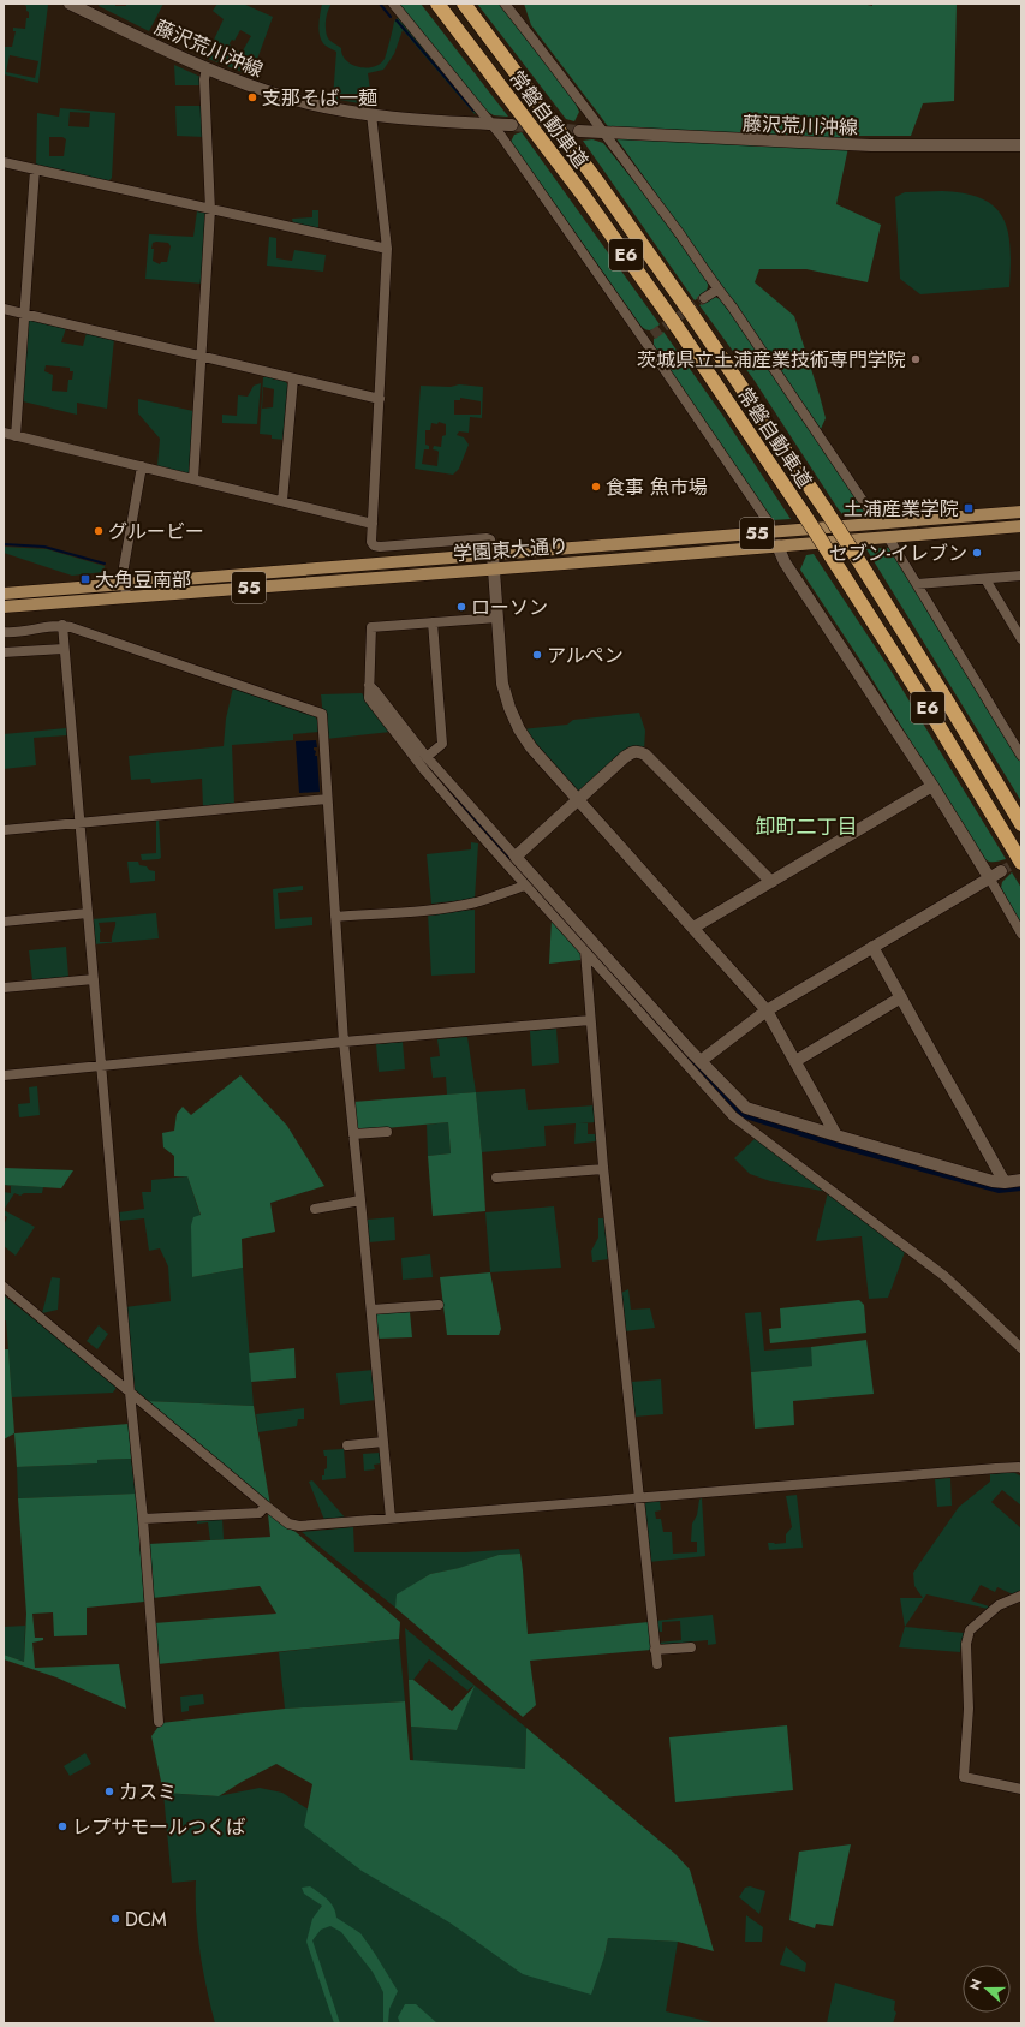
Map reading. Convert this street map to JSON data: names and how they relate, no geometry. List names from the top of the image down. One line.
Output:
{"streets":{"highway":["常磐自動車道","E6"],"main road":["55","学園東大通り"],"street":["藤沢荒川沖線"]},"districts":["卸町二丁目"],"places":{"other":["支那そば一麺","茨城県立土浦産業技術専門学院","食事 魚市場","グルービー","セブン-イレブン","ローソン","アルペン","カスミ","レプサモールつくば","DCM"],"transit":["土浦産業学院","大角豆南部"]},"north":"left"}
